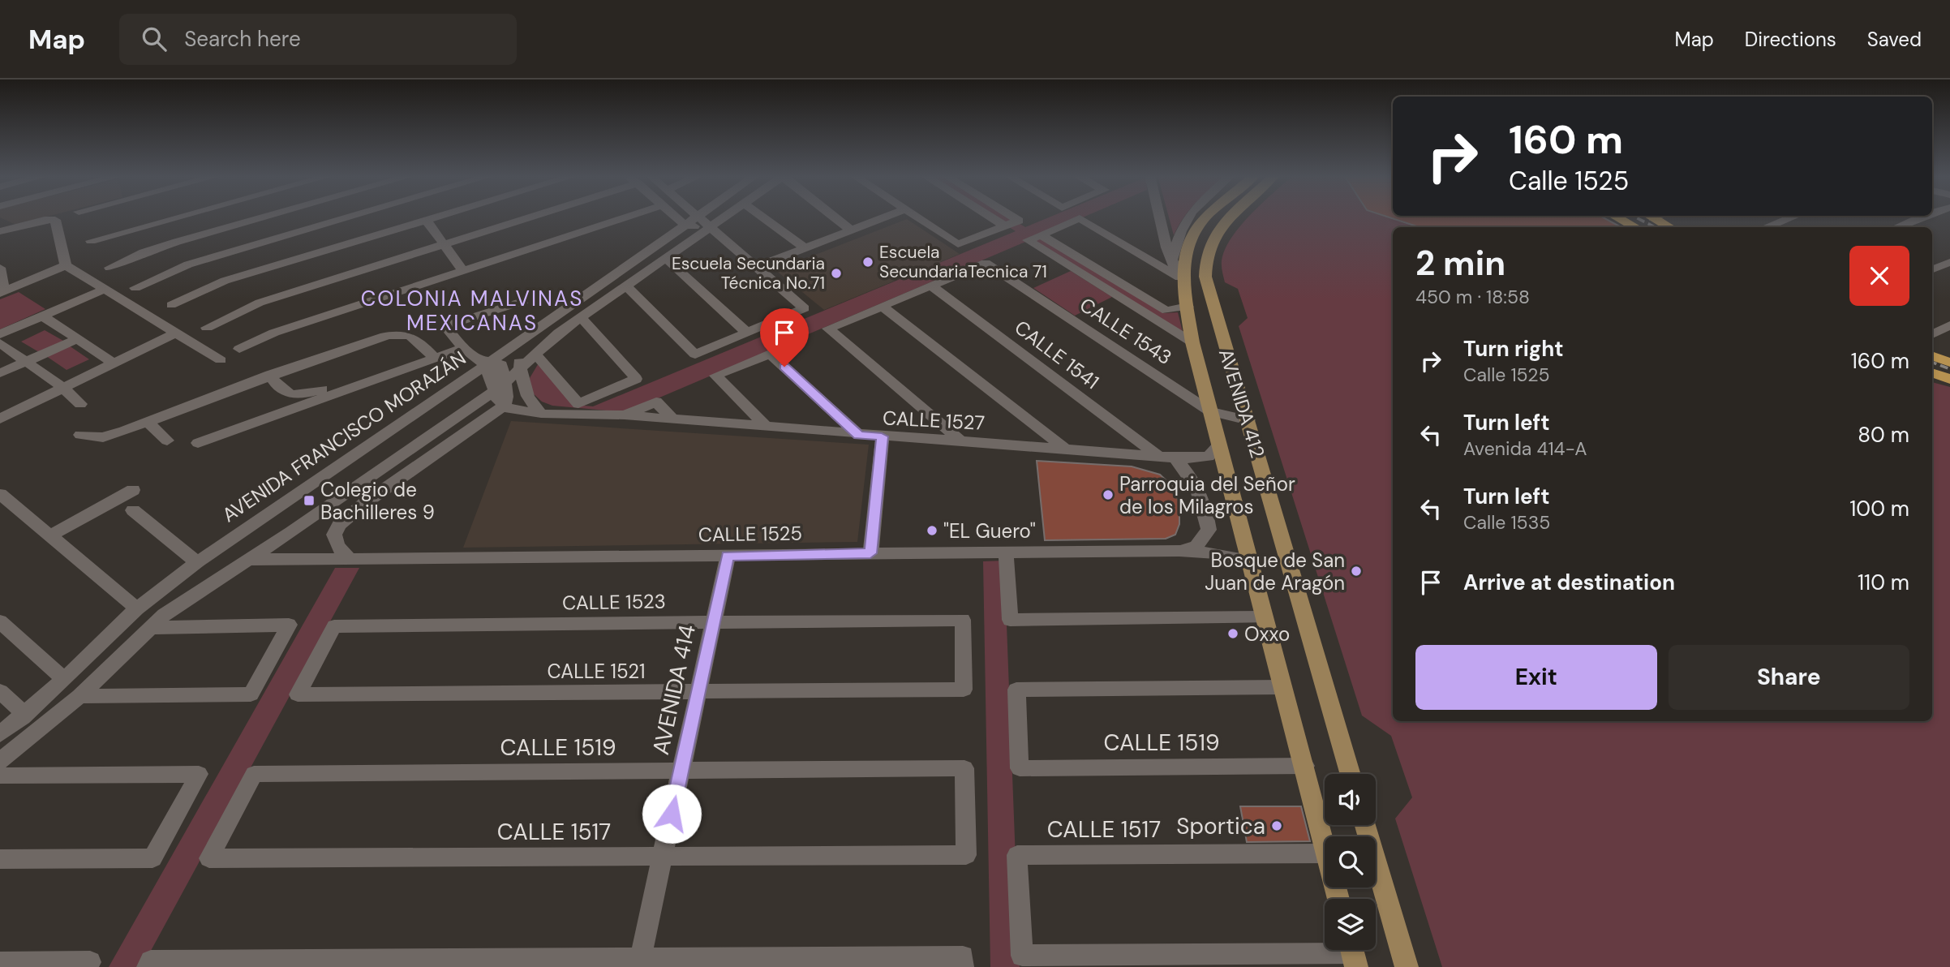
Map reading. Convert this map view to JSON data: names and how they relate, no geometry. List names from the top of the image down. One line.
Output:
{"streets":{"main road":["AVENIDA 412"],"street":["CALLE 1543","CALLE 1541","CALLE 1527","AVENIDA FRANCISCO MORAZÁN","CALLE 1525","CALLE 1523","CALLE 1521","AVENIDA 414","CALLE 1519","CALLE 1517"]},"crossings":[["CALLE 1543","CALLE 1541"],["CALLE 1543","AVENIDA 412"],["CALLE 1541","CALLE 1527"],["CALLE 1541","CALLE 1525"],["AVENIDA 412","CALLE 1527"],["AVENIDA 412","CALLE 1525"],["AVENIDA 412","CALLE 1519"],["CALLE 1525","AVENIDA 414"],["CALLE 1523","CALLE 1521"],["CALLE 1523","AVENIDA 414"],["CALLE 1521","AVENIDA 414"],["AVENIDA 414","CALLE 1519"],["AVENIDA 414","CALLE 1517"],["CALLE 1519","CALLE 1517"]],"districts":["COLONIA MALVINAS MEXICANAS"],"places":{"other":["Escuela SecundariaTecnica 71","Escuela Secundaria Técnica No.71","Parroquia del Señor de los Milagros","\"EL Guero\"","Bosque de San Juan de Aragón","Oxxo","Sportica"],"transit":["Colegio de Bachilleres 9"]},"page":{"header":"Map","search":"Search here","nav":["Map","Directions","Saved"],"turn":["160 m","Calle 1525"],"heading":["2 min","450 m · 18:58"],"list":[{"name":"Turn right","note":"Calle 1525","value":"160 m"},{"name":"Turn left","note":"Avenida 414-A","value":"80 m"},{"name":"Turn left","note":"Calle 1535","value":"100 m"},{"name":"Arrive at destination","value":"110 m"}],"buttons":["Exit","Share"]}}
